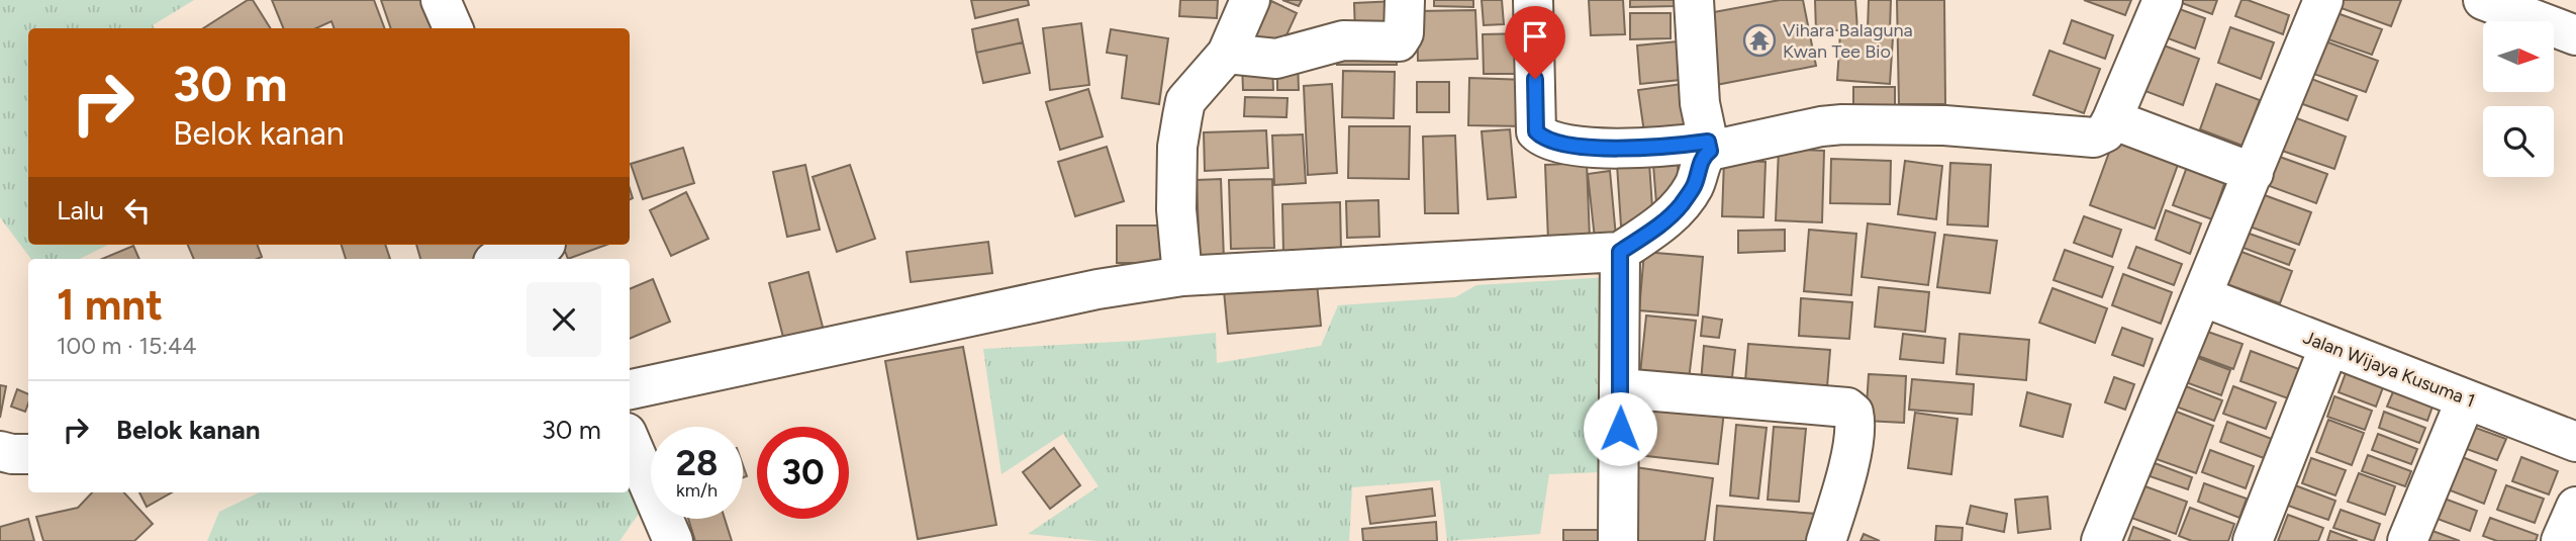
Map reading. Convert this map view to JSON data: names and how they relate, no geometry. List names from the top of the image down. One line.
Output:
{"streets":{"street":["Jalan Wijaya Kusuma 1"]},"places":{"temple":["Vihara Balaguna Kwan Tee Bio"]},"north":"right","page":{"turn":["30 m","Belok kanan"],"then":"Lalu","heading":["1 mnt","100 m · 15:44"],"list":[{"name":"Belok kanan","value":"30 m"}],"speed":"28 km/h","limit":"30"}}
